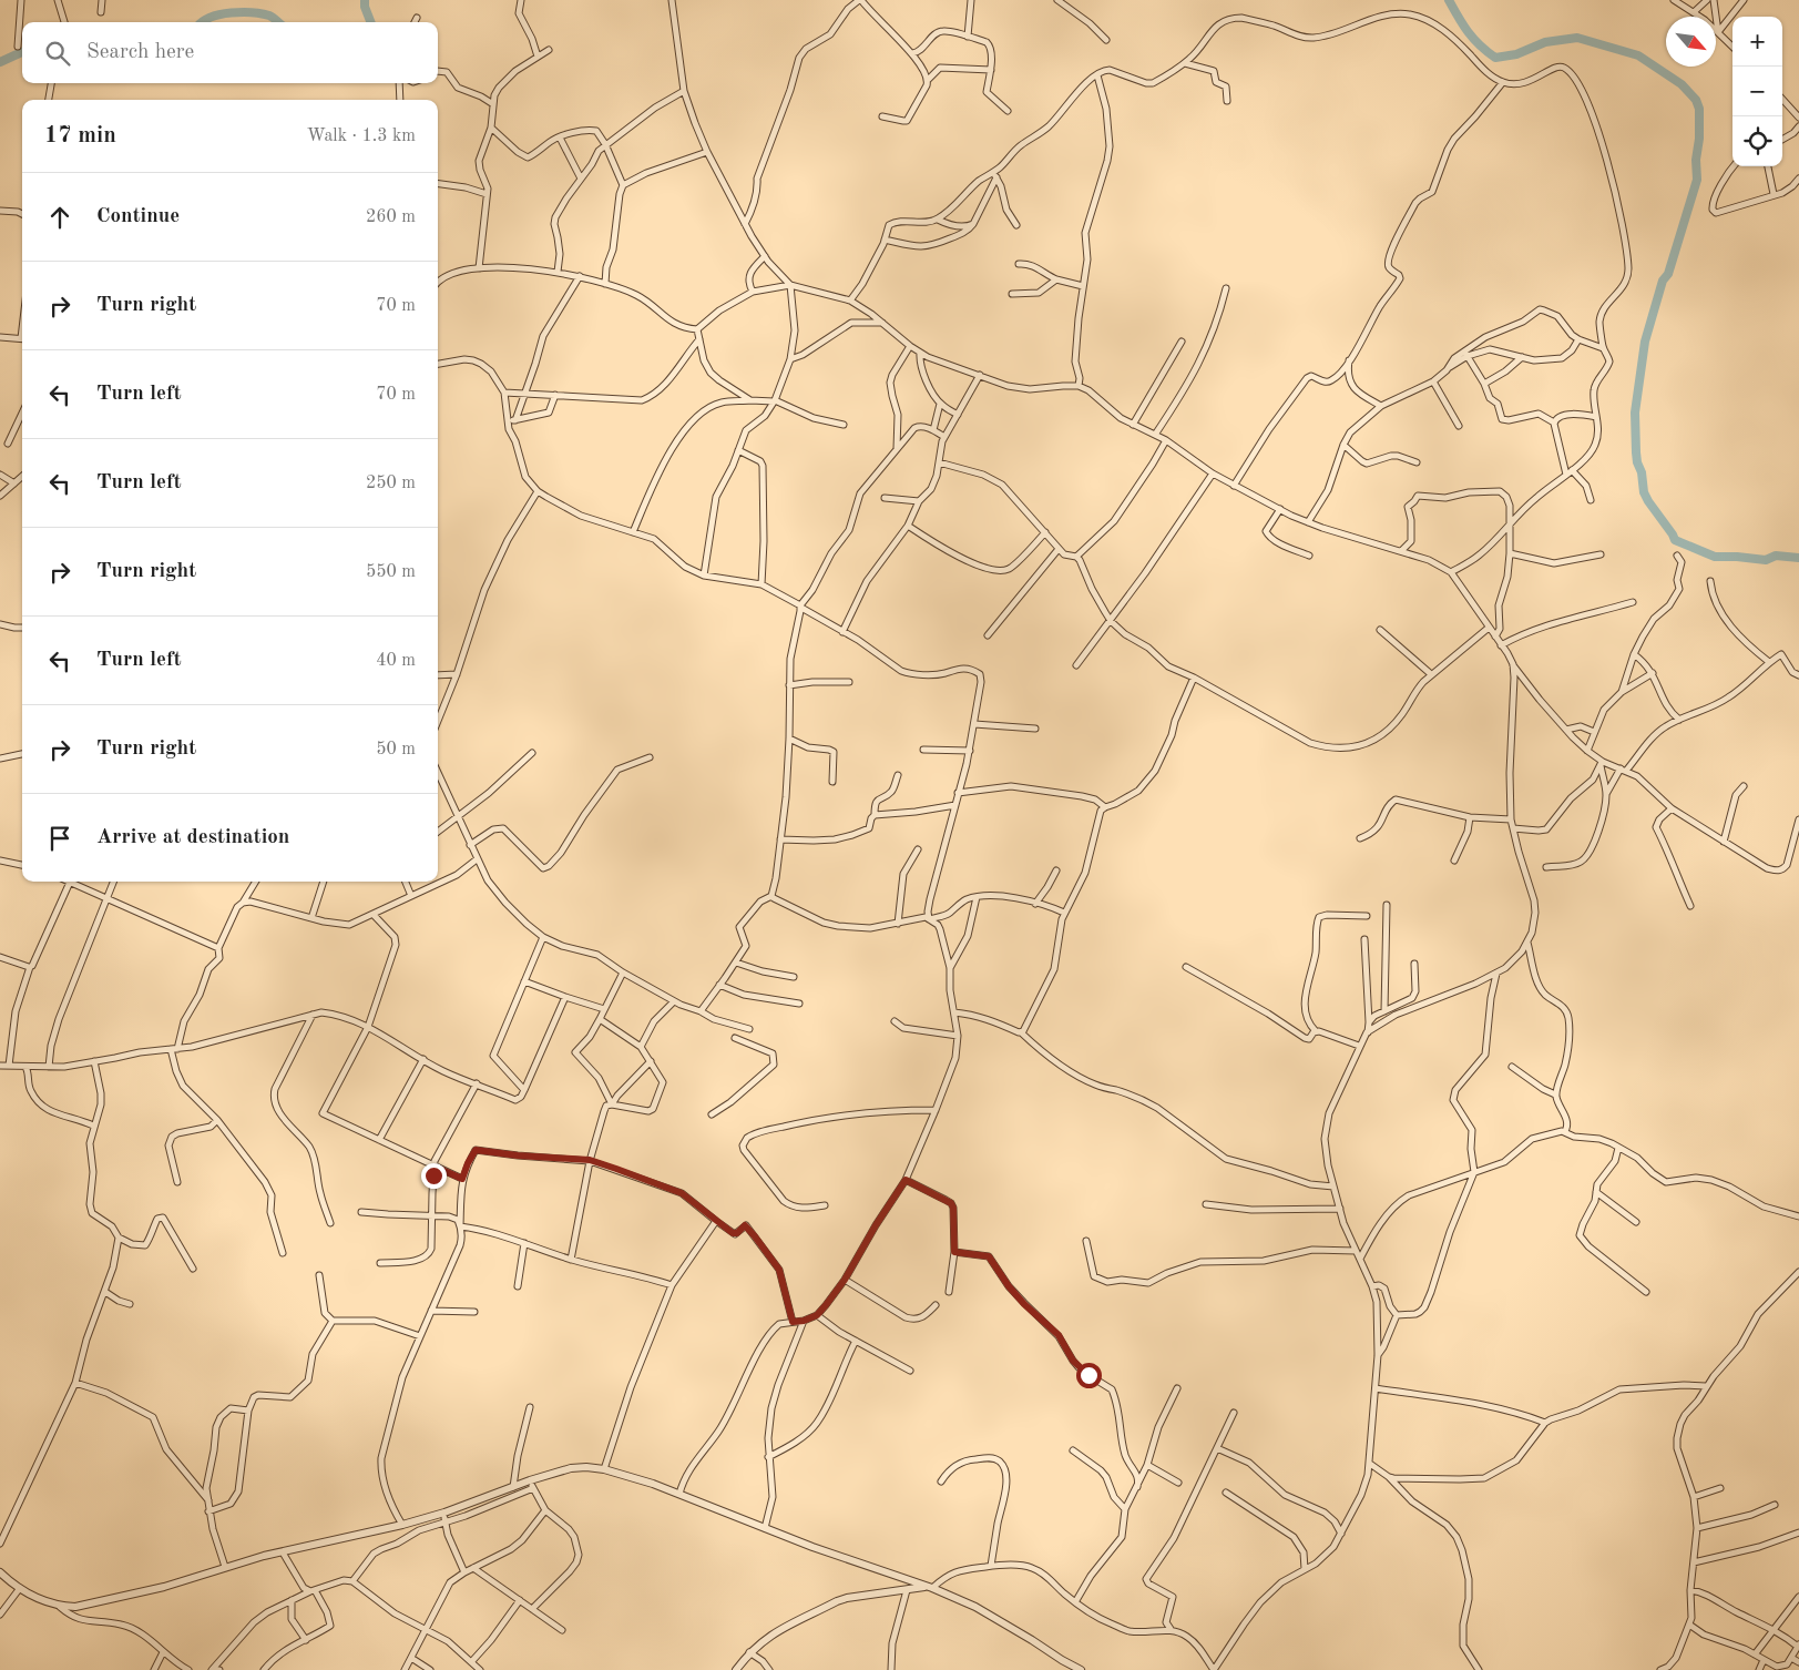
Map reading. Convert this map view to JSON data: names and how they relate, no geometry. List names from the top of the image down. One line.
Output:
{"north":"bottom right","page":{"map_buttons":["+","−"],"search":"Search here","heading":["17 min","Walk · 1.3 km"],"list":[["Continue","260 m"],["Turn right","70 m"],["Turn left","70 m"],["Turn left","250 m"],["Turn right","550 m"],["Turn left","40 m"],["Turn right","50 m"],"Arrive at destination"]}}
